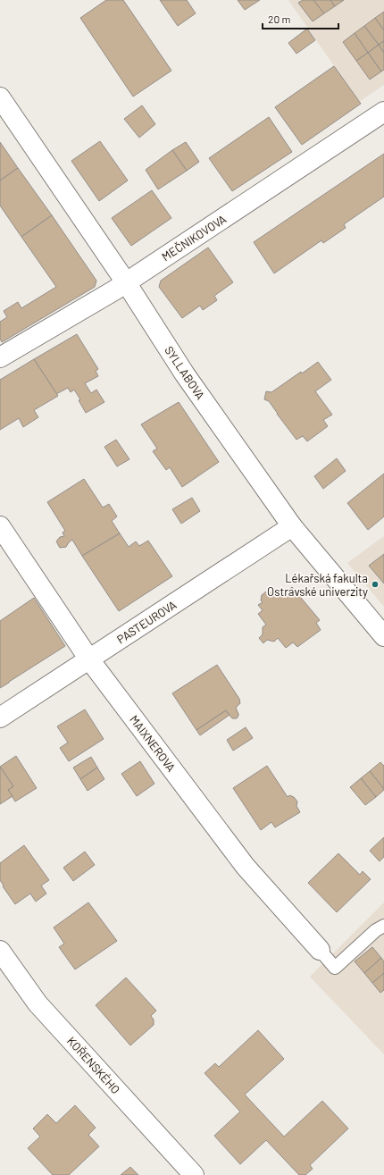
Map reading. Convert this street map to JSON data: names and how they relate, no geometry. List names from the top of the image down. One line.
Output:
{"streets":{"street":["MEČNIKOVOVA","SYLLABOVA","PASTEUROVA","MAIXNEROVA","KOŘENSKÉHO"]},"crossings":[["MEČNIKOVOVA","SYLLABOVA"],["SYLLABOVA","PASTEUROVA"],["PASTEUROVA","MAIXNEROVA"]],"places":["Lékařská fakulta Ostravské univerzity"],"scale_bar":"20 m"}
